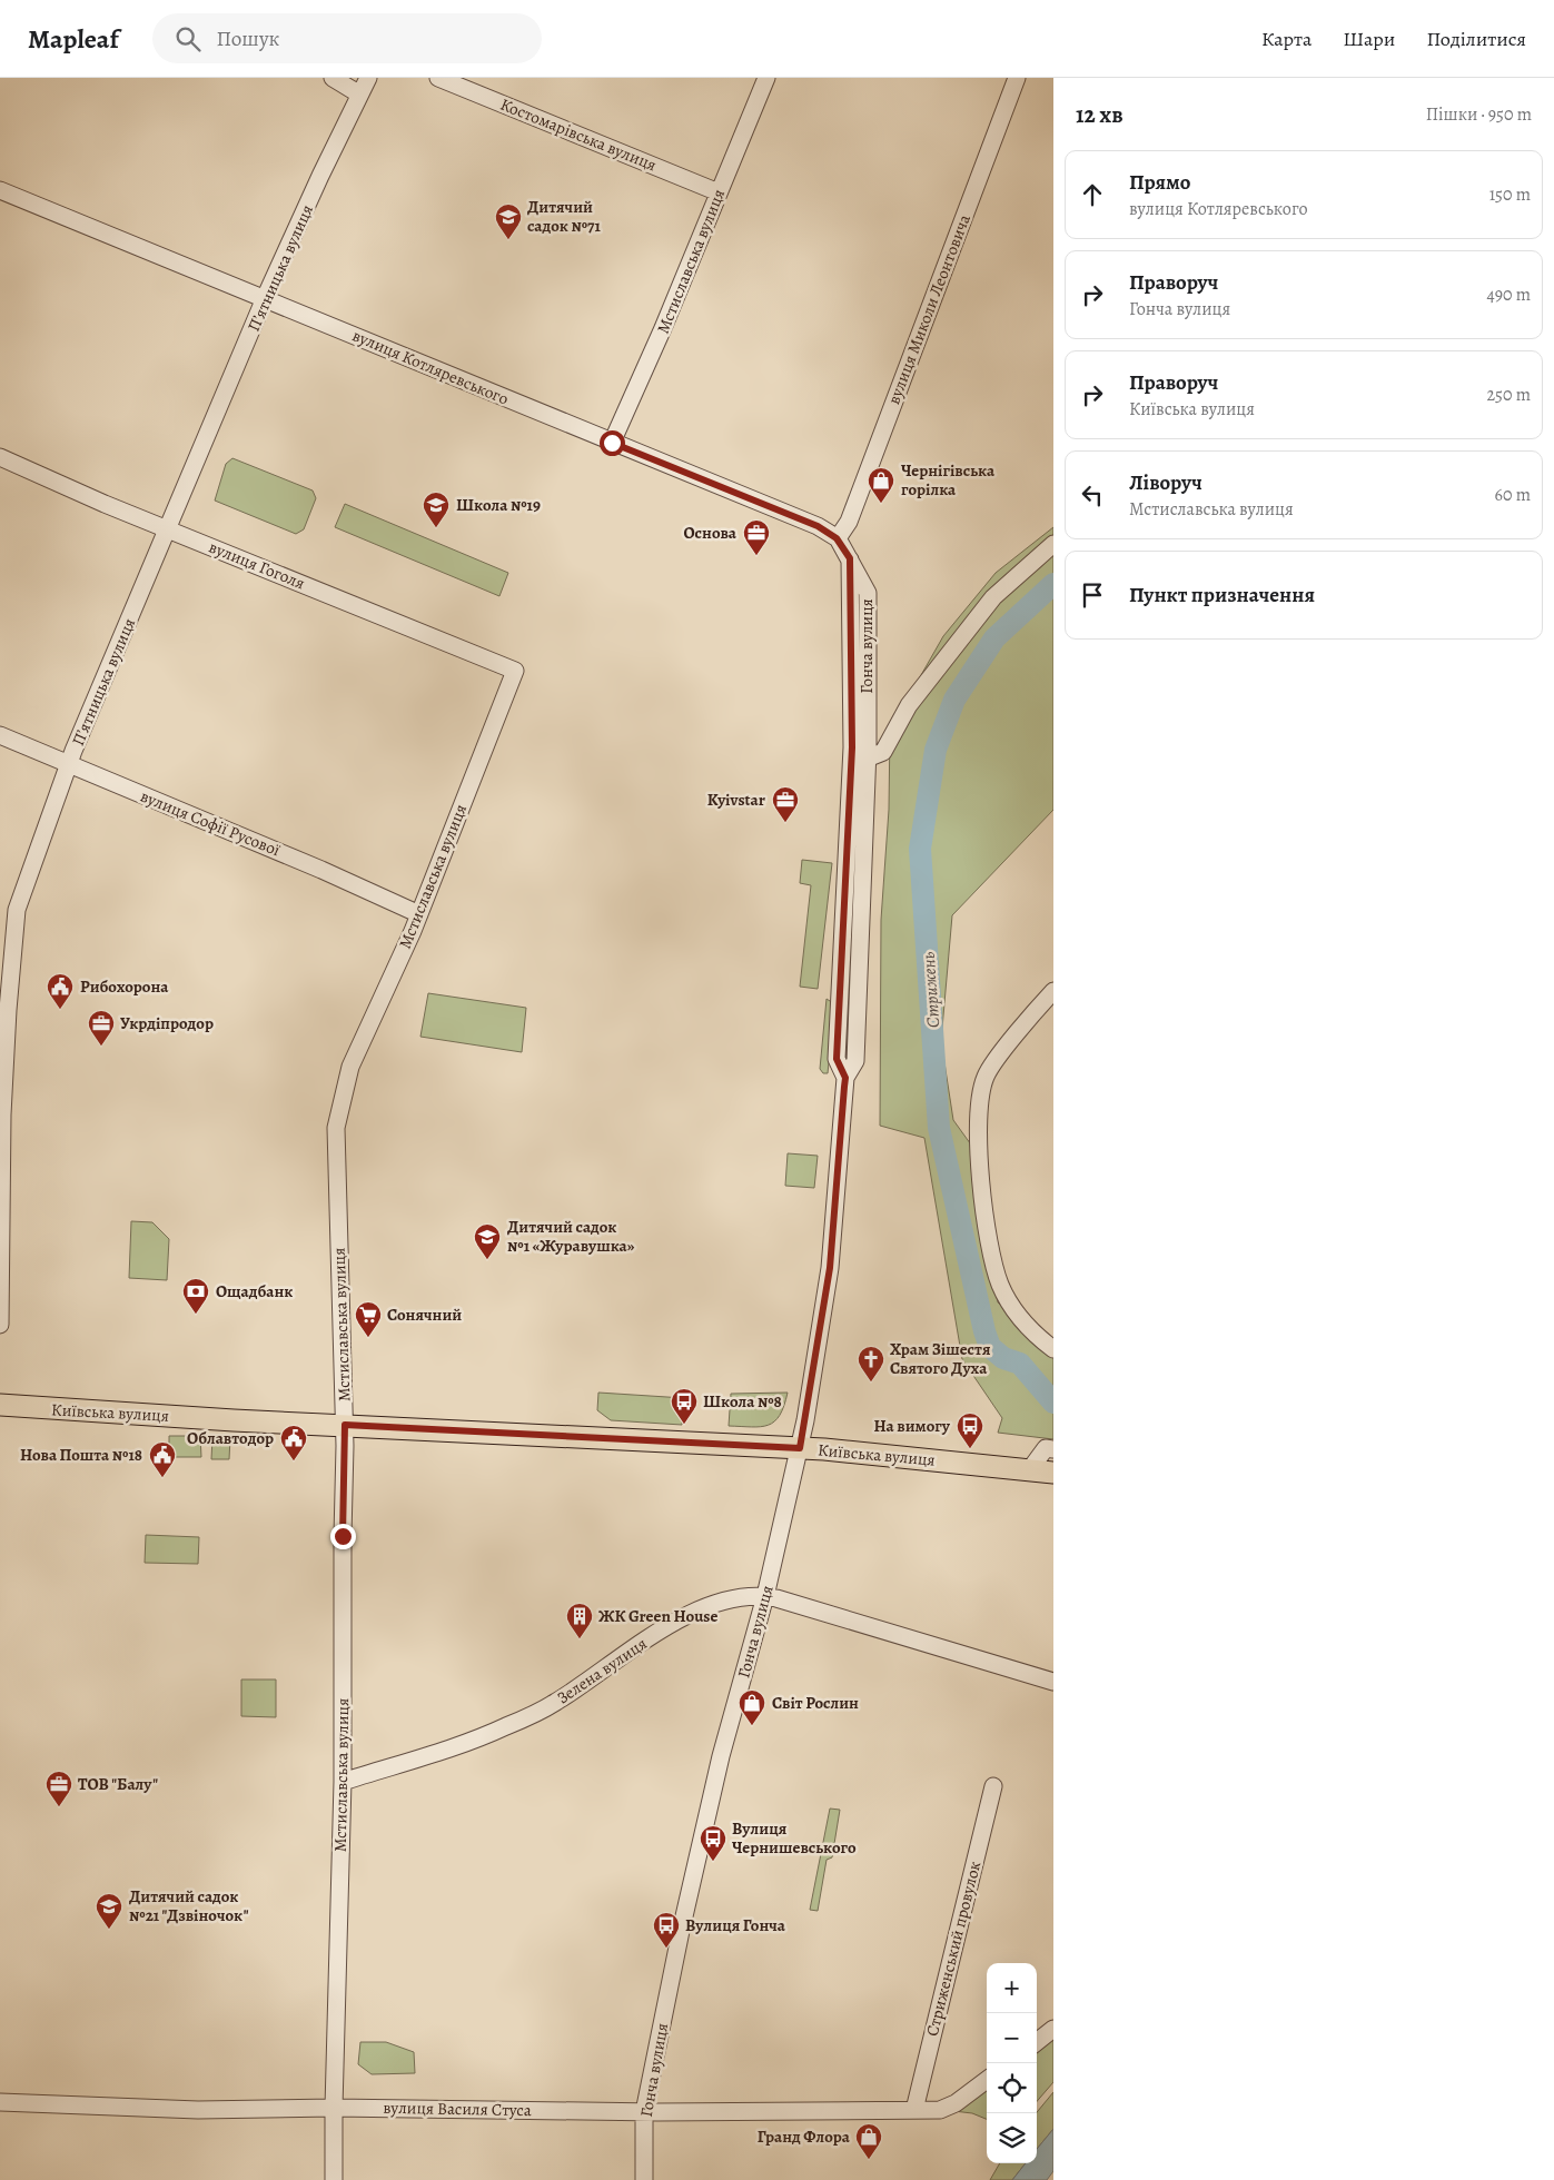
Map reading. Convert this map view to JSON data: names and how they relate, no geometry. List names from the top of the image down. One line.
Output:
{"streets":{"main road":["Київська вулиця"],"street":["Костомарівська вулиця","Мстиславська вулиця","Пʼятницька вулиця","вулиця Миколи Леонтовича","вулиця Котляревського","вулиця Гоголя","Гонча вулиця","вулиця Софії Русової","Зелена вулиця","Стриженський провулок","вулиця Василя Стуса"]},"crossings":[["Костомарівська вулиця","Мстиславська вулиця"],["Мстиславська вулиця","вулиця Котляревського"],["Мстиславська вулиця","вулиця Гоголя"],["Мстиславська вулиця","вулиця Софії Русової"],["Мстиславська вулиця","Київська вулиця"],["Мстиславська вулиця","Зелена вулиця"],["Мстиславська вулиця","вулиця Василя Стуса"],["Пʼятницька вулиця","вулиця Котляревського"],["Пʼятницька вулиця","вулиця Гоголя"],["Пʼятницька вулиця","вулиця Софії Русової"],["вулиця Миколи Леонтовича","вулиця Котляревського"],["вулиця Котляревського","Гонча вулиця"],["Гонча вулиця","Київська вулиця"],["Гонча вулиця","Зелена вулиця"],["Гонча вулиця","вулиця Василя Стуса"],["Стриженський провулок","вулиця Василя Стуса"]],"water":["Стрижень"],"places":{"school or university":["Дитячий садок №71","Школа №19","Дитячий садок №1 «Журавушка»","Дитячий садок №21 \"Дзвіночок\""],"shop":["Чернігівська горілка","Свiт Рослин","Гранд Флора"],"office":["Основа","Kyivstar","Укрдіпродор","ТОВ \"Балу\""],"public building":["Рибохорона","Облавтодор","Нова Пошта №18"],"bank":["Ощадбанк"],"supermarket":["Сонячний"],"church":["Храм Зішестя Святого Духа"],"bus stop":["Школа №8","На вимогу","Вулиця Чернишевського","Вулиця Гонча"],"building":["ЖК Green House"]},"page":{"header":"Mapleaf","search":"Пошук","nav":["Карта","Шари","Поділитися"],"heading":["12 хв","Пішки · 950 m"],"list":[["Прямо","вулиця Котляревського","150 m"],["Праворуч","Гонча вулиця","490 m"],["Праворуч","Київська вулиця","250 m"],["Ліворуч","Мстиславська вулиця","60 m"],"Пункт призначення"],"map_buttons":["+","−"]}}
